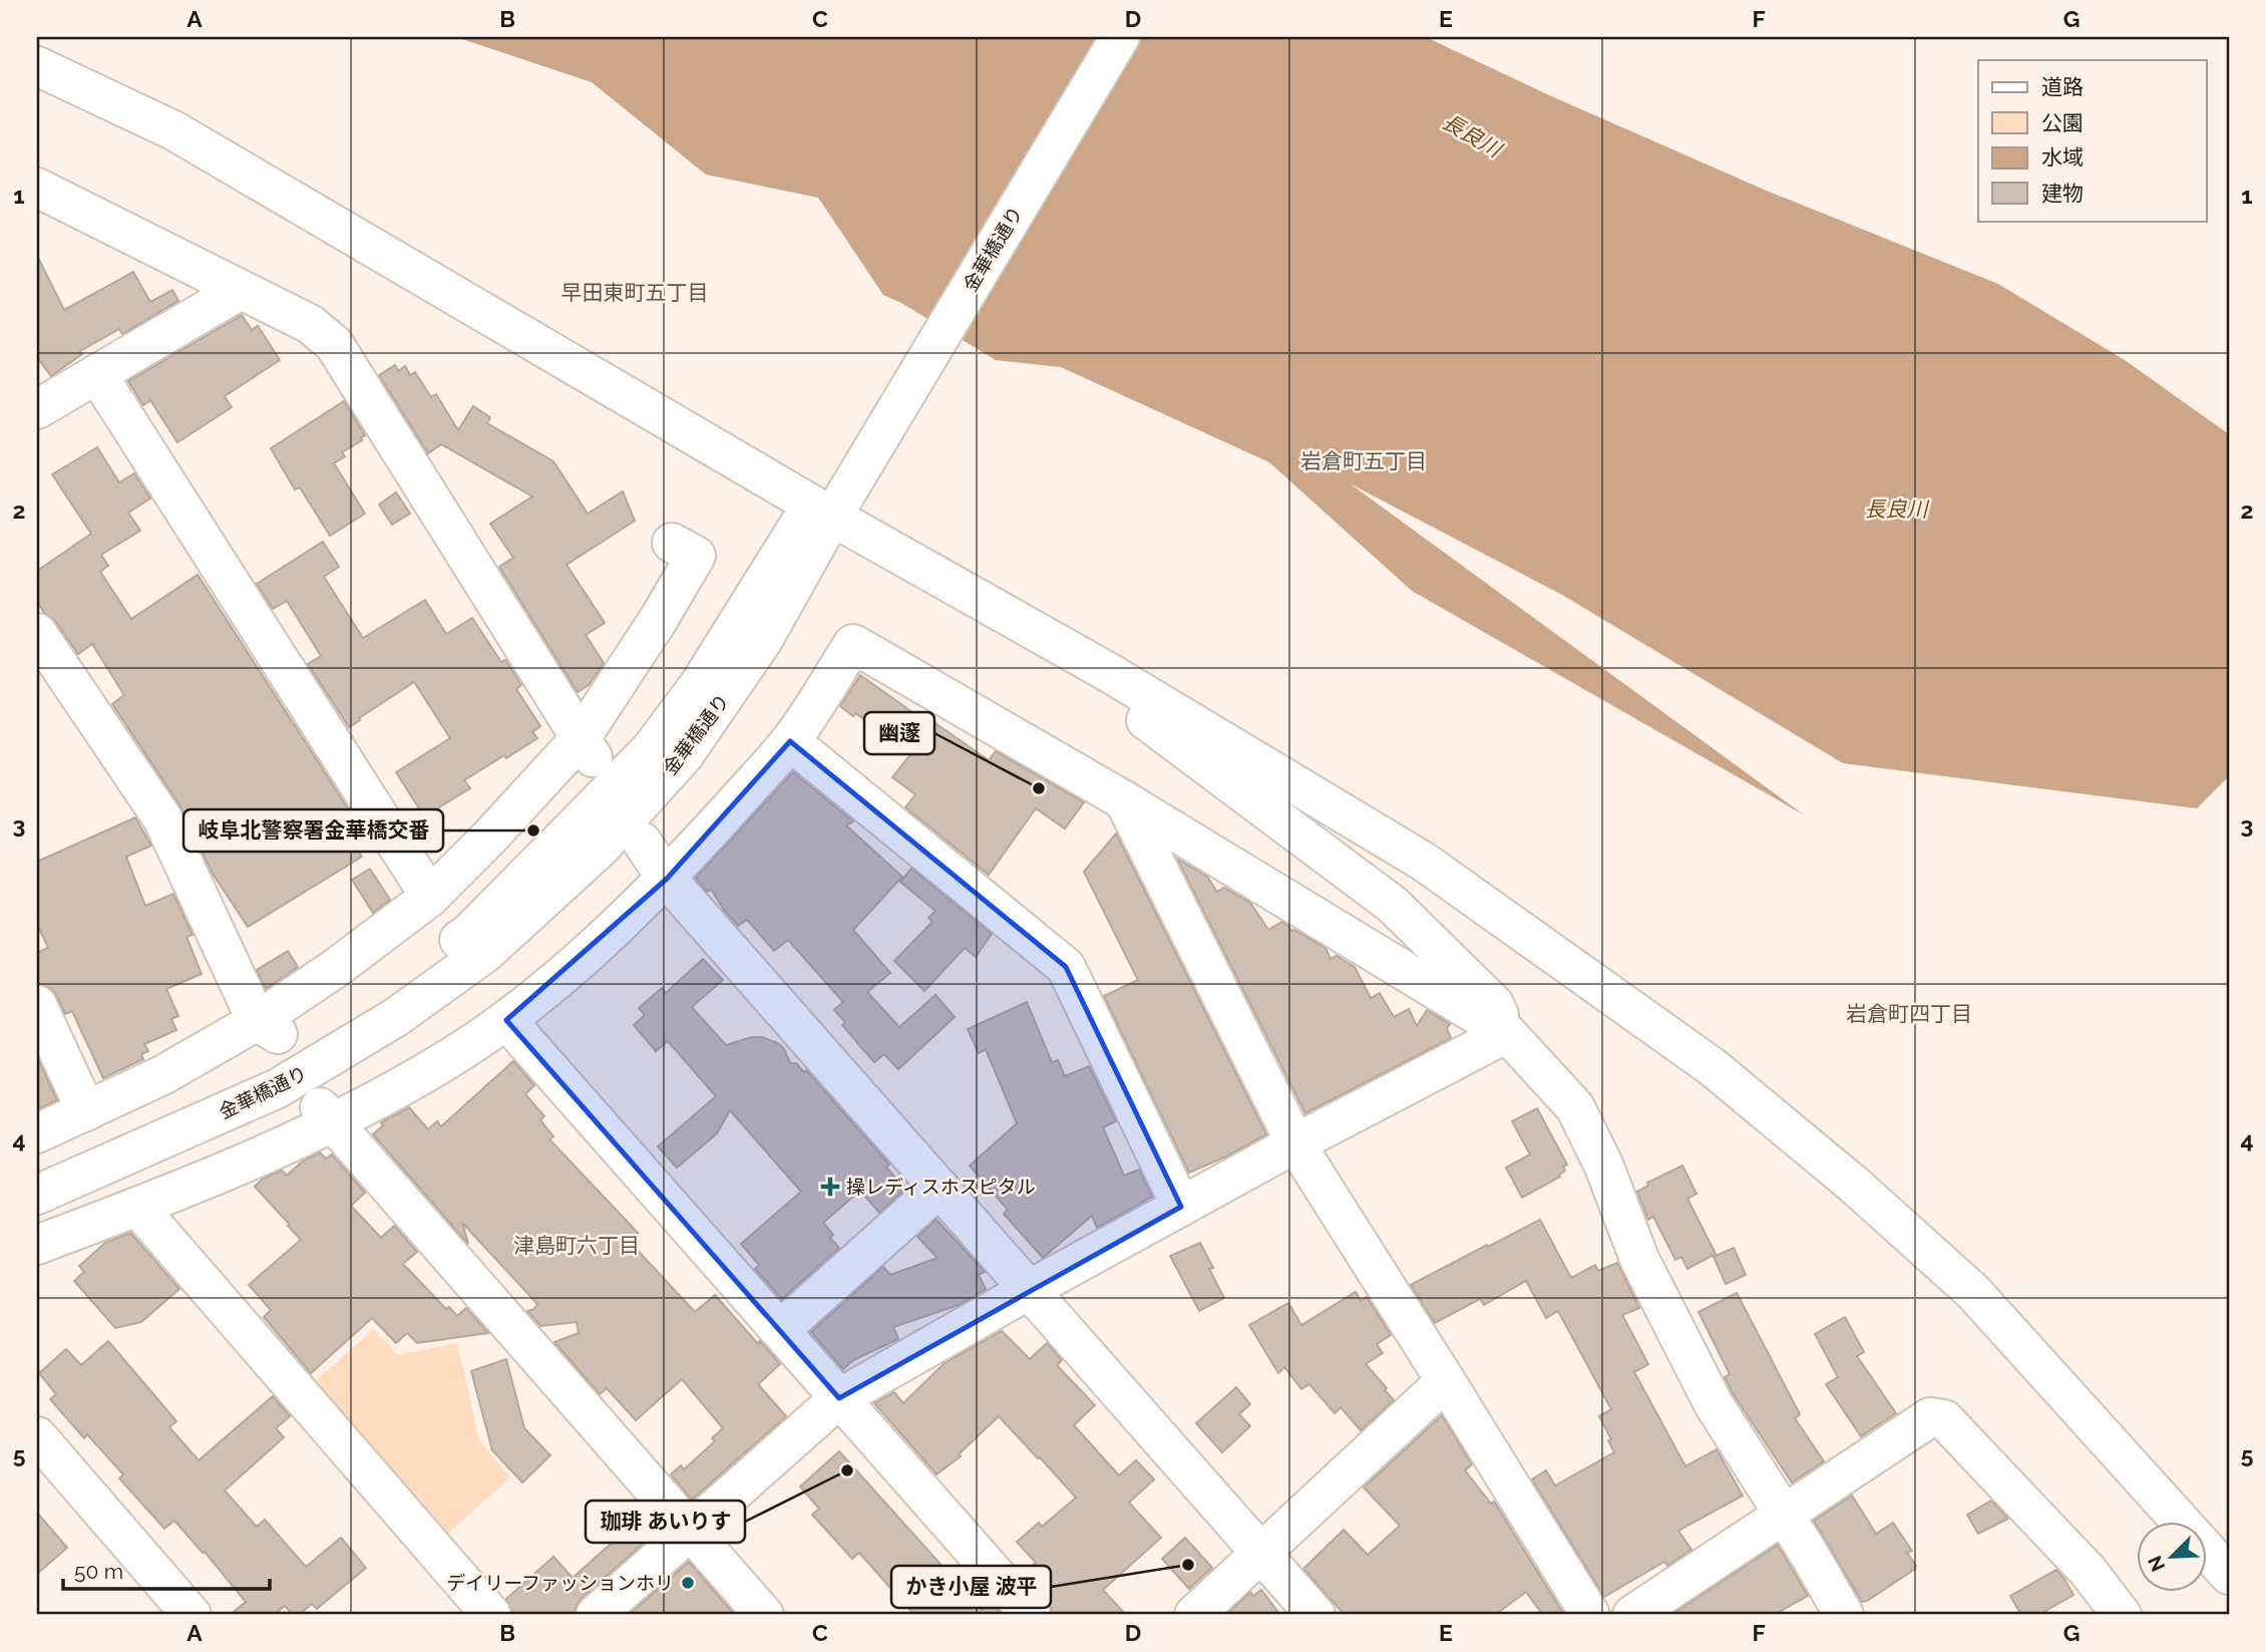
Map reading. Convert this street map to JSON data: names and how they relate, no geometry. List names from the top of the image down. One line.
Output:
{"streets":{"street":["金華橋通り"]},"districts":["早田東町五丁目","岩倉町五丁目","岩倉町四丁目","津島町六丁目"],"water":["長良川"],"places":{"other":["幽邃","岐阜北警察署金華橋交番","珈琲 あいりす","かき小屋 波平","デイリーファッションホリ"],"health":["操レディスホスピタル"]},"legend":["道路","公園","水域","建物"],"scale_bar":"50 m","north":"bottom left","grid":{"columns":["A","B","C","D","E","F","G"],"rows":["1","2","3","4","5"]}}
